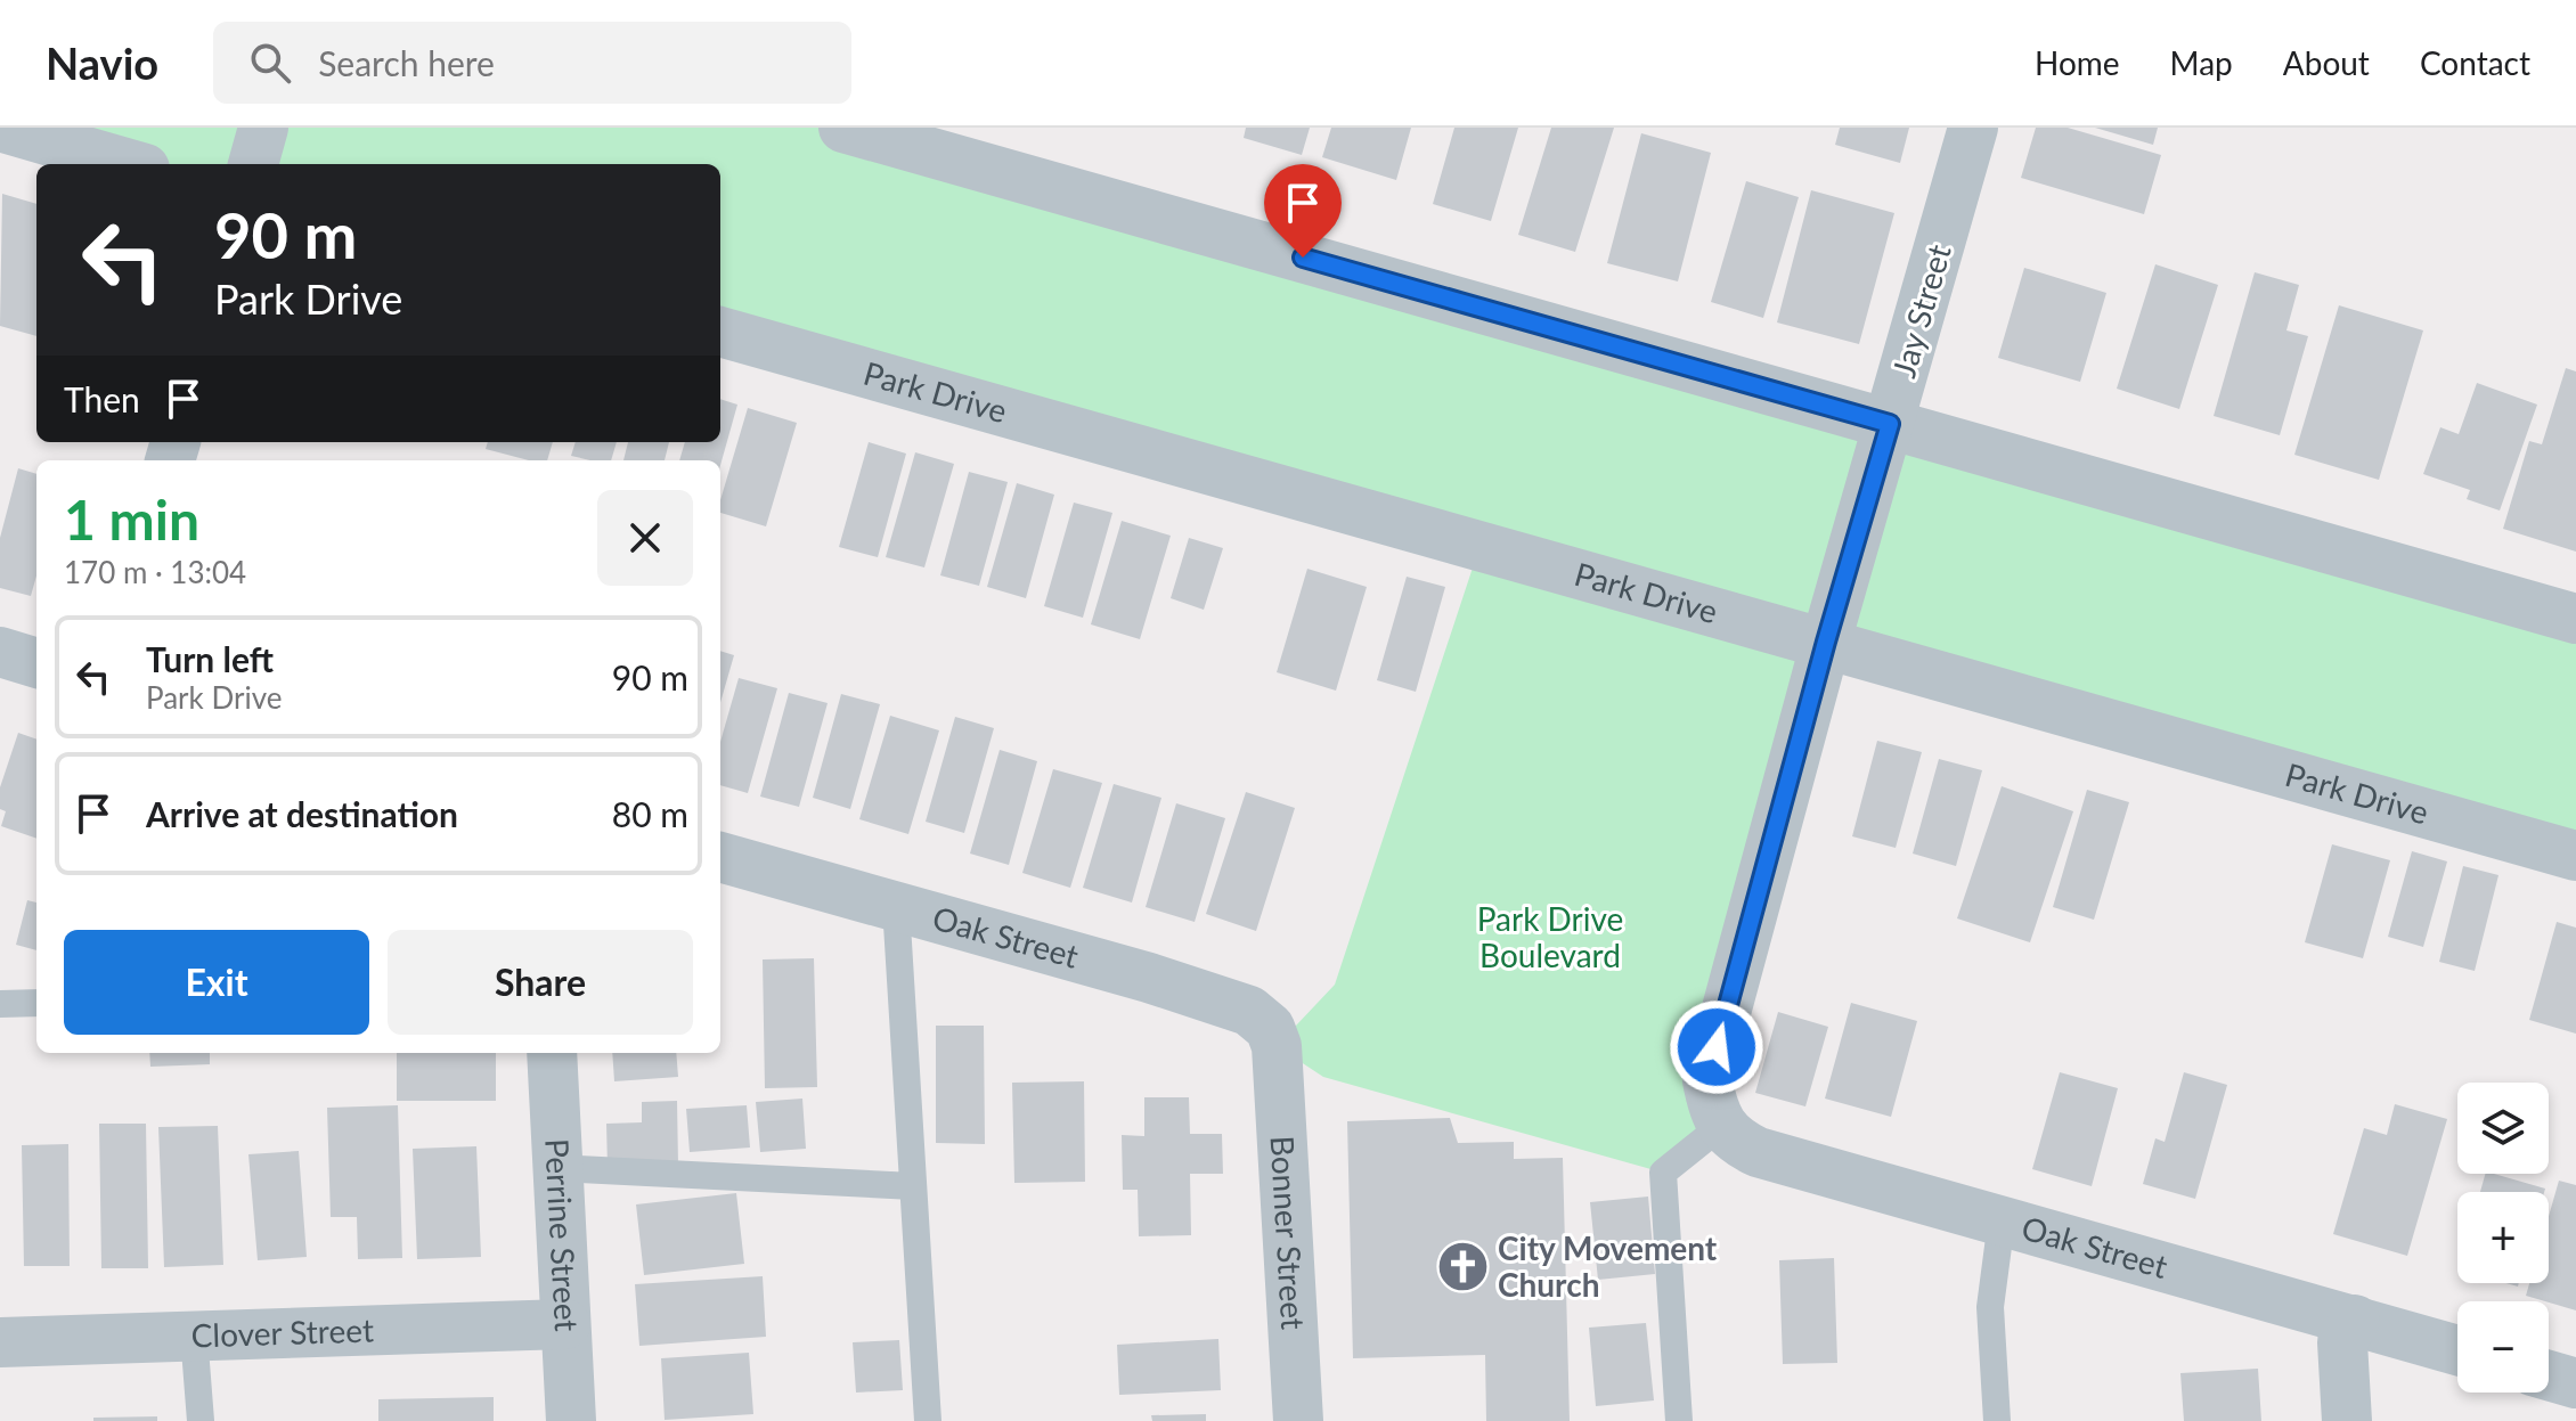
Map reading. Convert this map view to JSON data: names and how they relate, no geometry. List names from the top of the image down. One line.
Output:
{"streets":{"street":["Jay Street","Park Drive","Oak Street","Bonner Street","Perrine Street","Clover Street"]},"crossings":[["Jay Street","Park Drive"],["Jay Street","Oak Street"],["Oak Street","Bonner Street"],["Perrine Street","Clover Street"]],"parks":["Park Drive Boulevard"],"places":{"church":["City Movement Church"]},"page":{"header":"Navio","search":"Search here","nav":["Home","Map","About","Contact"],"turn":["90 m","Park Drive"],"then":"Then","heading":["1 min","170 m · 13:04"],"list":[{"name":"Turn left","note":"Park Drive","value":"90 m"},{"name":"Arrive at destination","value":"80 m"}],"buttons":["Exit","Share"],"map_buttons":["+","−"]}}
